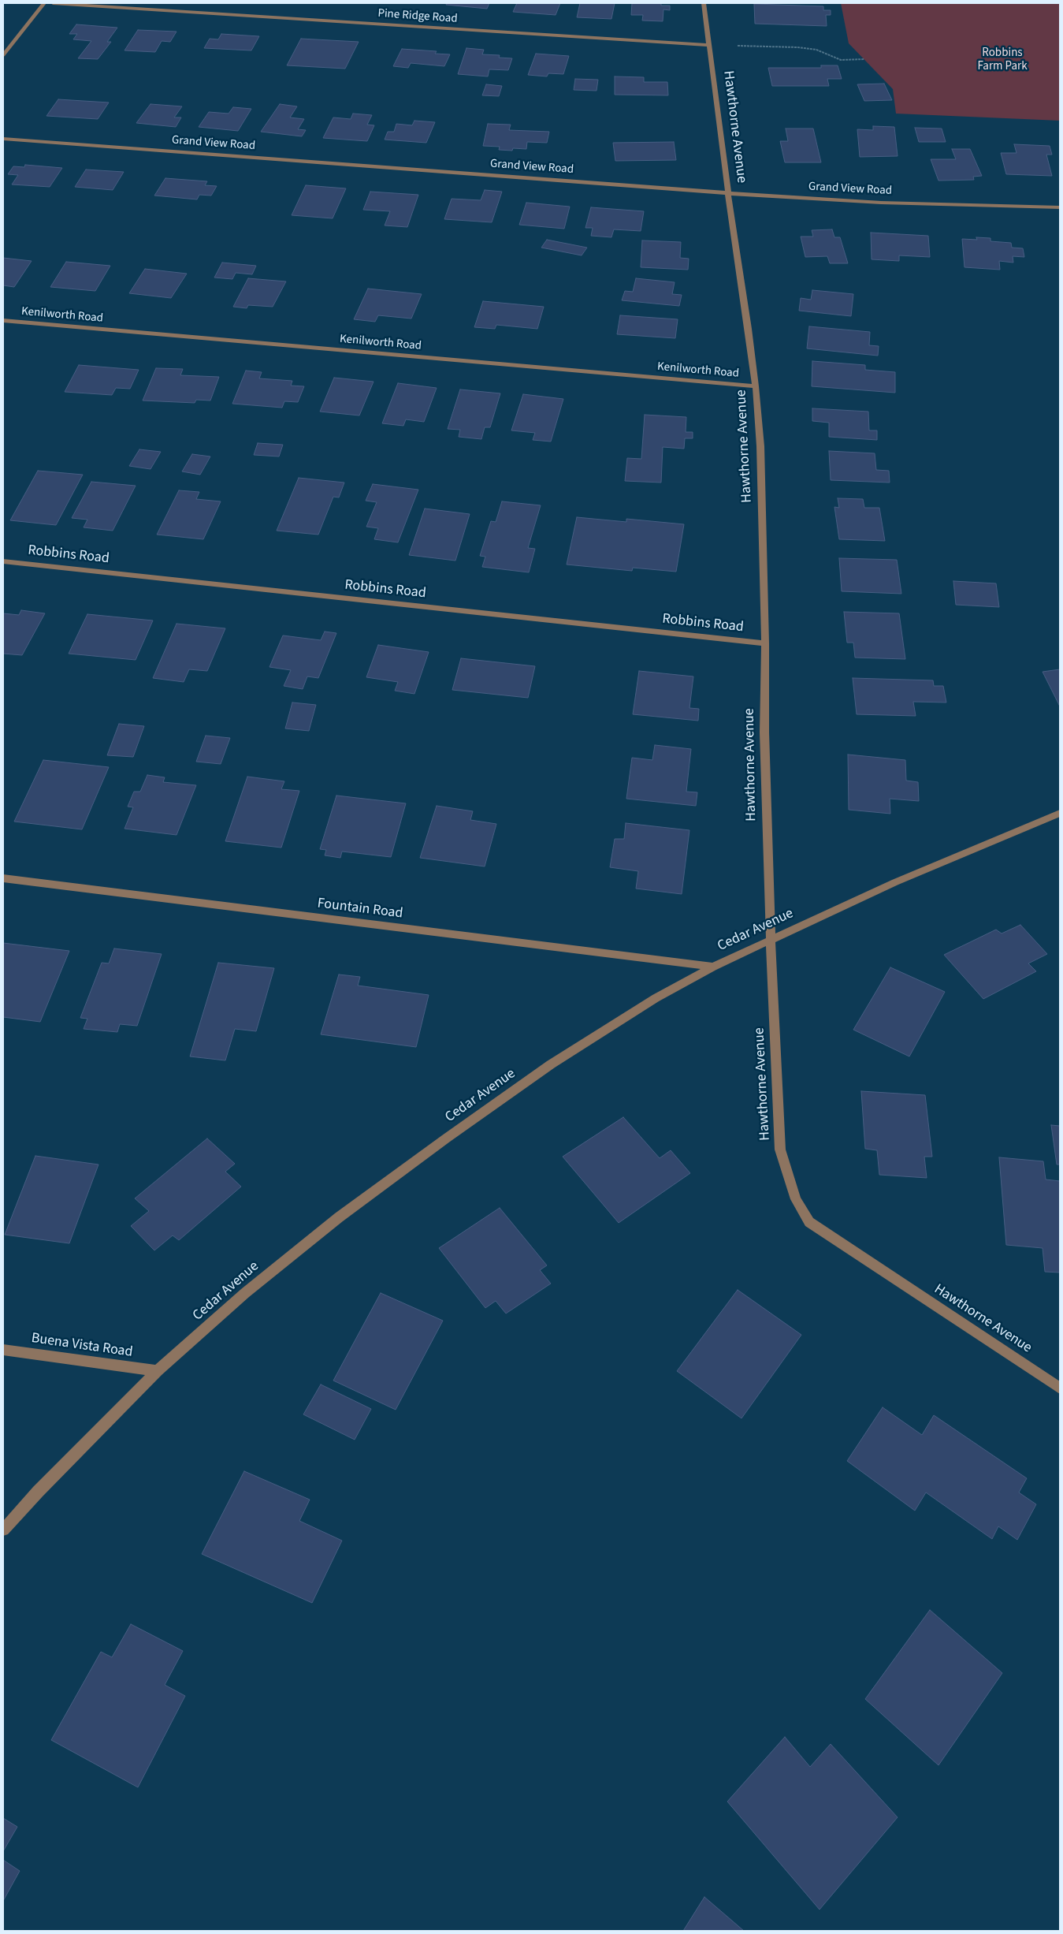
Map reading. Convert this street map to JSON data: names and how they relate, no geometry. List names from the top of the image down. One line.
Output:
{"streets":{"street":["Pine Ridge Road","Hawthorne Avenue","Grand View Road","Kenilworth Road","Robbins Road","Fountain Road","Cedar Avenue","Buena Vista Road"]},"crossings":[["Pine Ridge Road","Hawthorne Avenue"],["Hawthorne Avenue","Grand View Road"],["Hawthorne Avenue","Kenilworth Road"],["Hawthorne Avenue","Robbins Road"],["Hawthorne Avenue","Cedar Avenue"],["Fountain Road","Cedar Avenue"],["Cedar Avenue","Buena Vista Road"]],"parks":["Robbins Farm Park"]}
